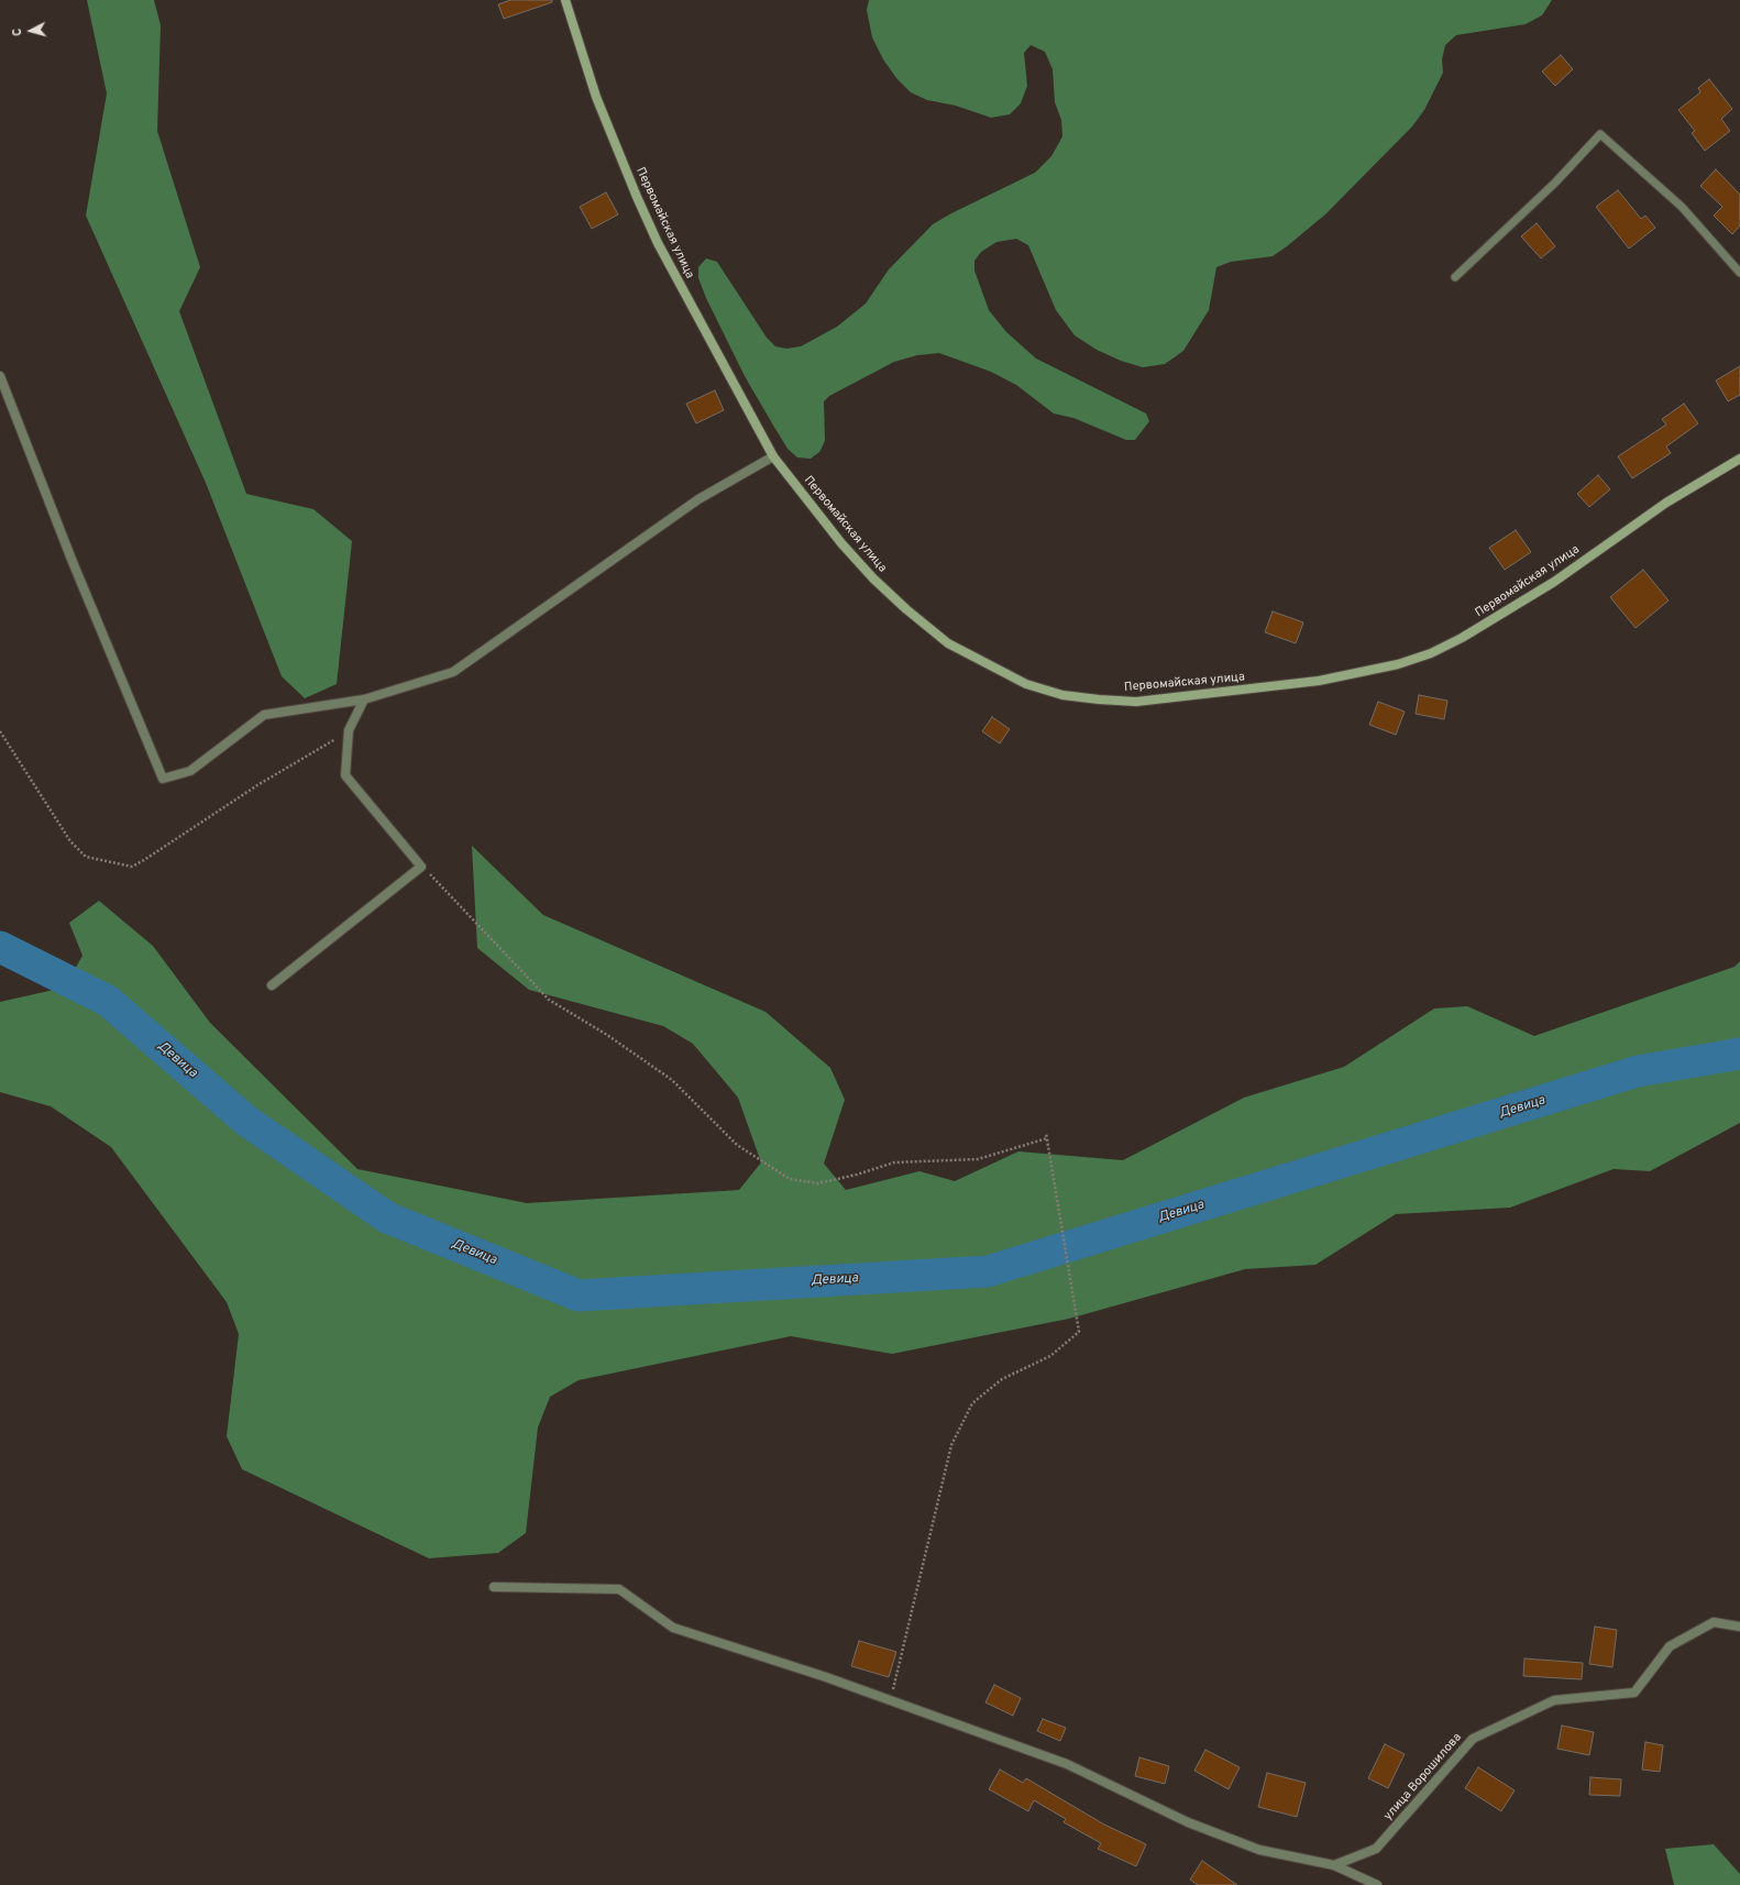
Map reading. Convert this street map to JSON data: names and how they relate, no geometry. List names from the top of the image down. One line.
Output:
{"streets":{"street":["Первомайская улица","улица Ворошилова"]},"water":["Девица"],"north":"left"}
